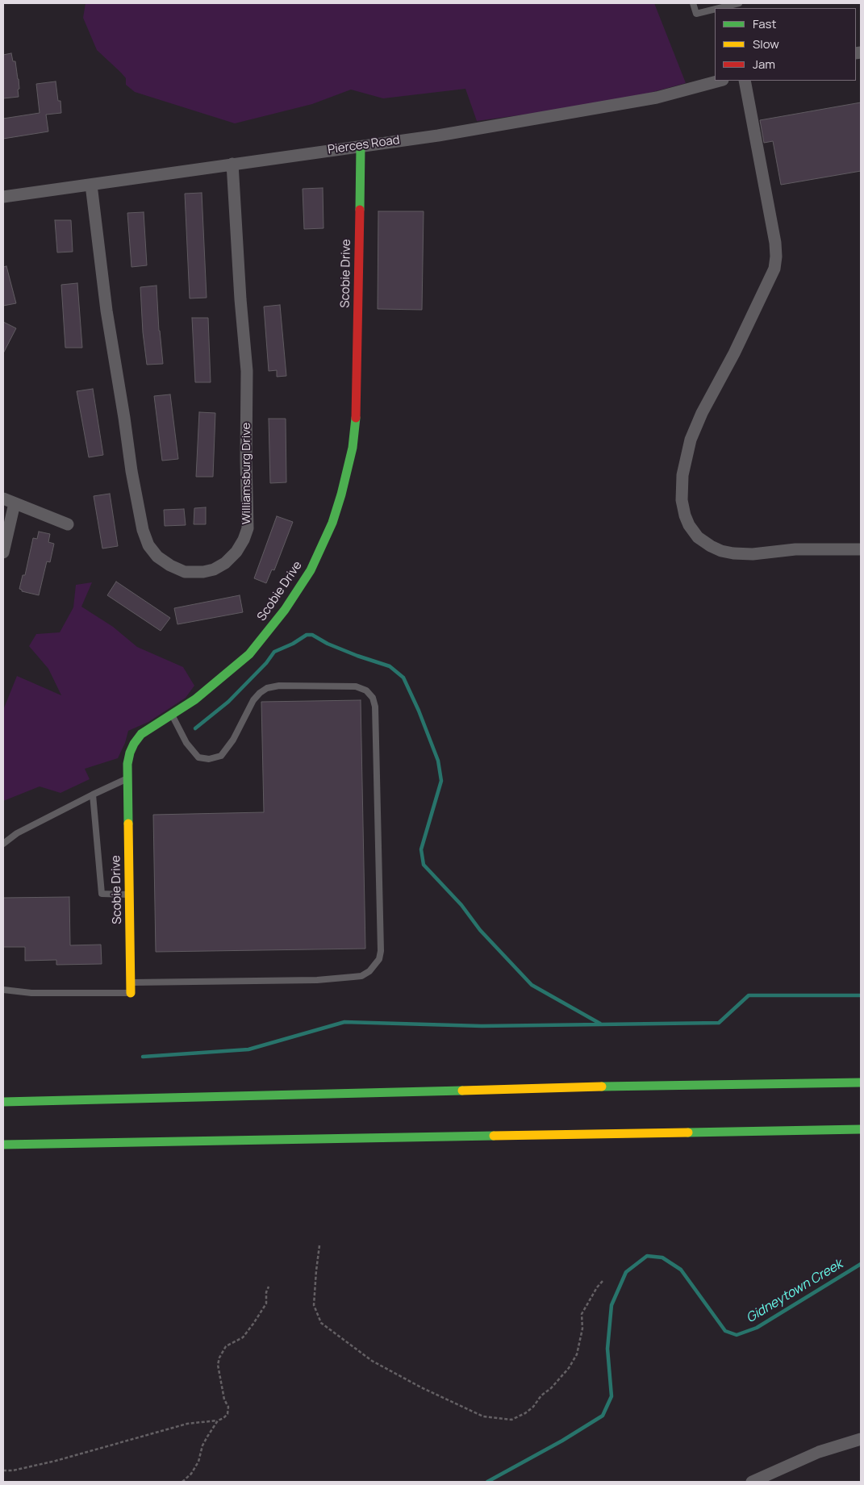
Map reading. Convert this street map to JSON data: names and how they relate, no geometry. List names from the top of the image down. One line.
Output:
{"streets":{"main road":["Scobie Drive"],"street":["Pierces Road","Williamsburg Drive"]},"crossings":[["Pierces Road","Scobie Drive"],["Pierces Road","Williamsburg Drive"]],"water":["Gidneytown Creek"],"legend":["Fast","Slow","Jam"]}
